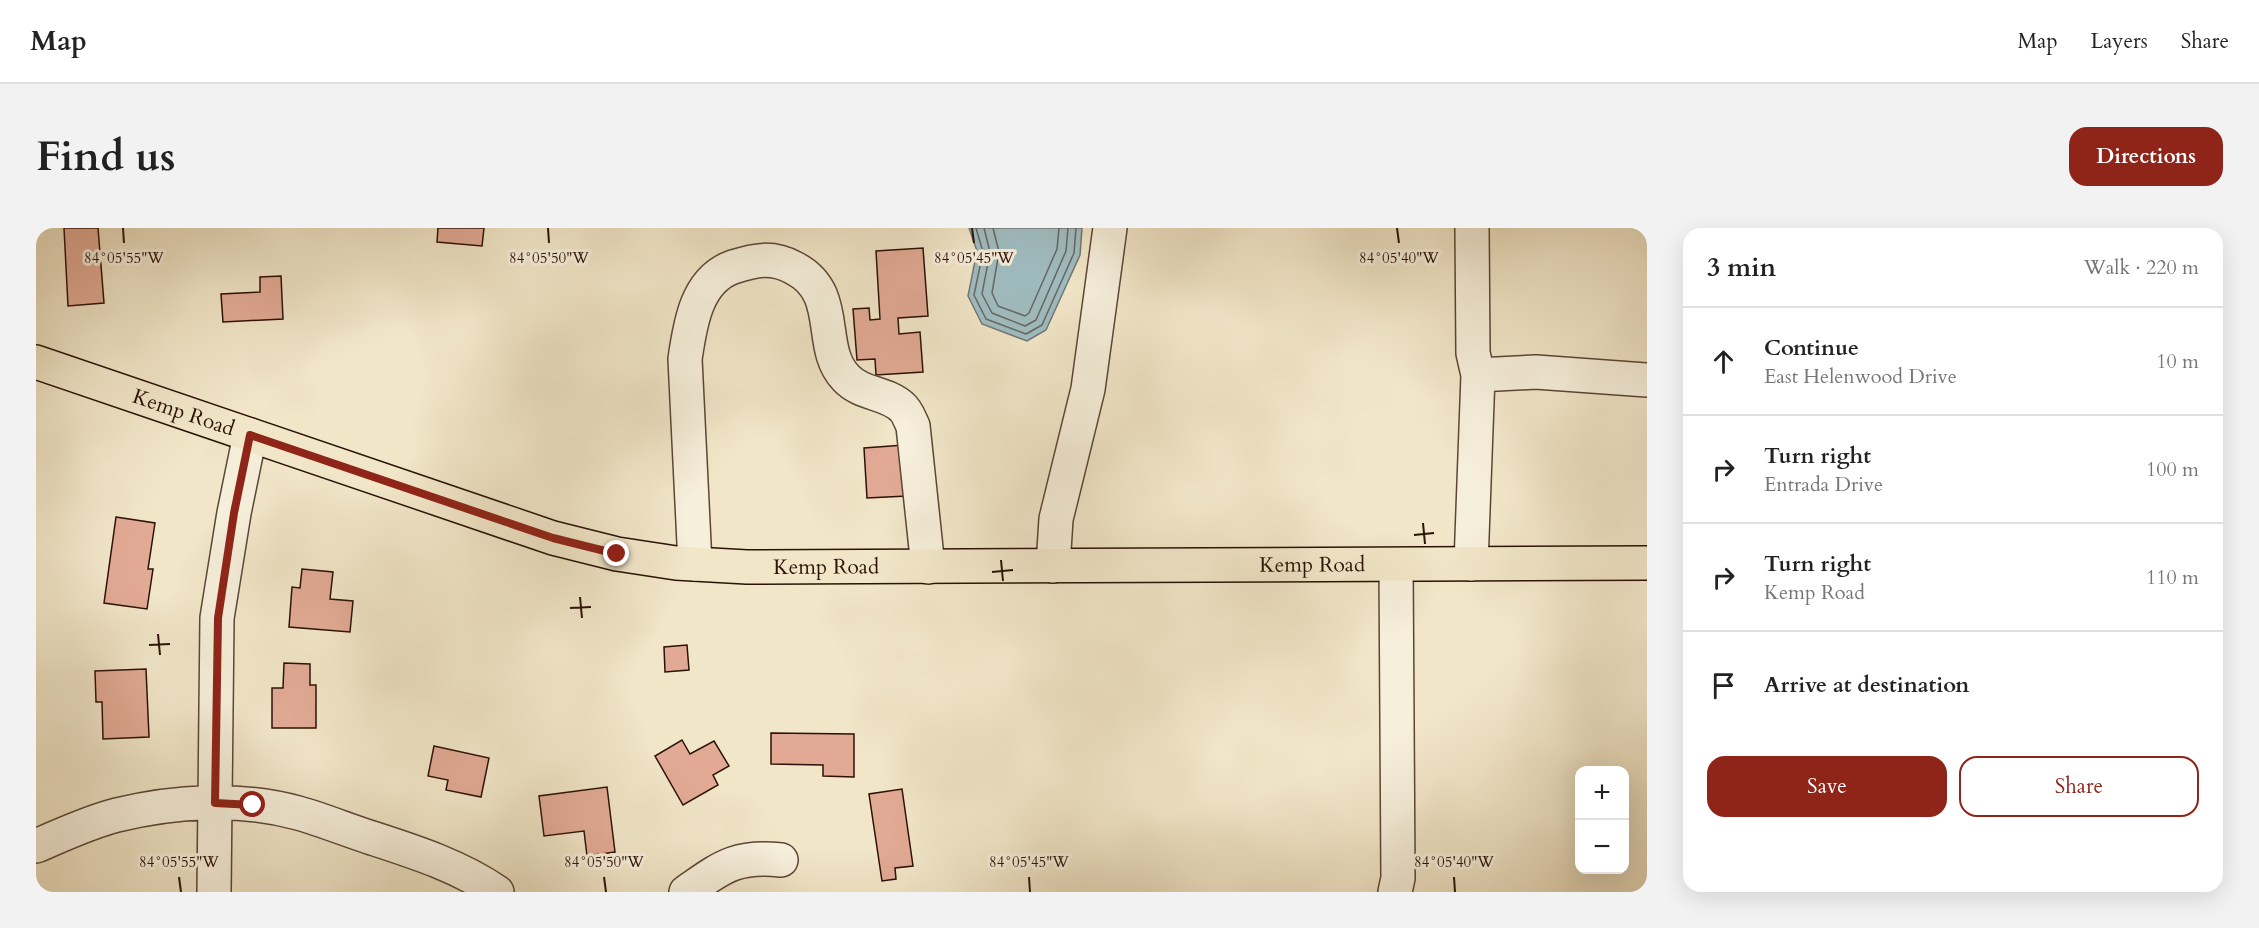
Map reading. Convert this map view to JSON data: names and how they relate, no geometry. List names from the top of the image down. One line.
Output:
{"streets":{"main road":["Kemp Road"]},"page":{"header":"Map","nav":["Map","Layers","Share"],"buttons":["Directions",["Save","Share"]],"title":"Find us","heading":["3 min","Walk · 220 m"],"list":[["Continue","East Helenwood Drive","10 m"],["Turn right","Entrada Drive","100 m"],["Turn right","Kemp Road","110 m"],"Arrive at destination"],"map_buttons":["+","−"]},"coordinates":["84°05'55\"W","84°05'50\"W","84°05'45\"W","84°05'40\"W"]}
